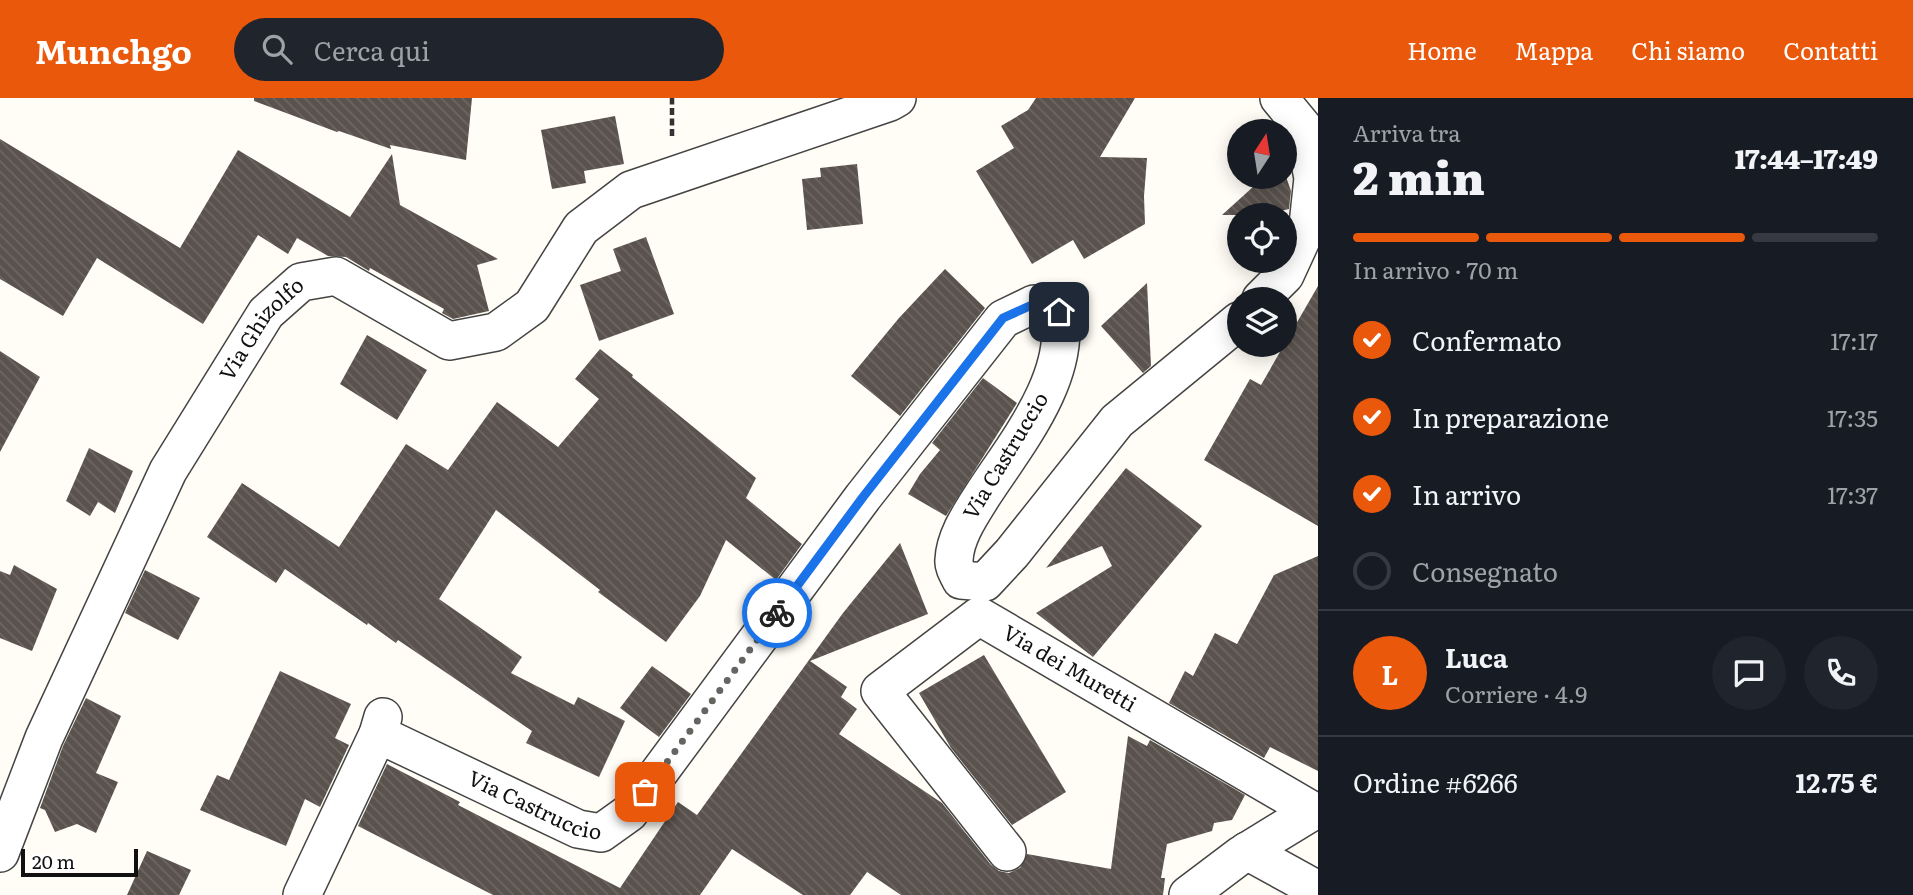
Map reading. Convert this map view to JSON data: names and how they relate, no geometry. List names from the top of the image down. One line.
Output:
{"streets":{"street":["Via Ghizolfo","Via Castruccio","Via dei Muretti"]},"scale_bar":"20 m","north":"top","page":{"header":"Munchgo","search":"Cerca qui","nav":["Home","Mappa","Chi siamo","Contatti"],"heading":["2 min","Arriva tra","17:44–17:49"],"panel":["Luca","Corriere · 4.9","Ordine #6266","12.75 €"],"bar":"In arrivo · 70 m","list":[["Confermato","17:17"],["In preparazione","17:35"],["In arrivo","17:37"],"Consegnato"],"round":"L","scale":"20 m"}}
